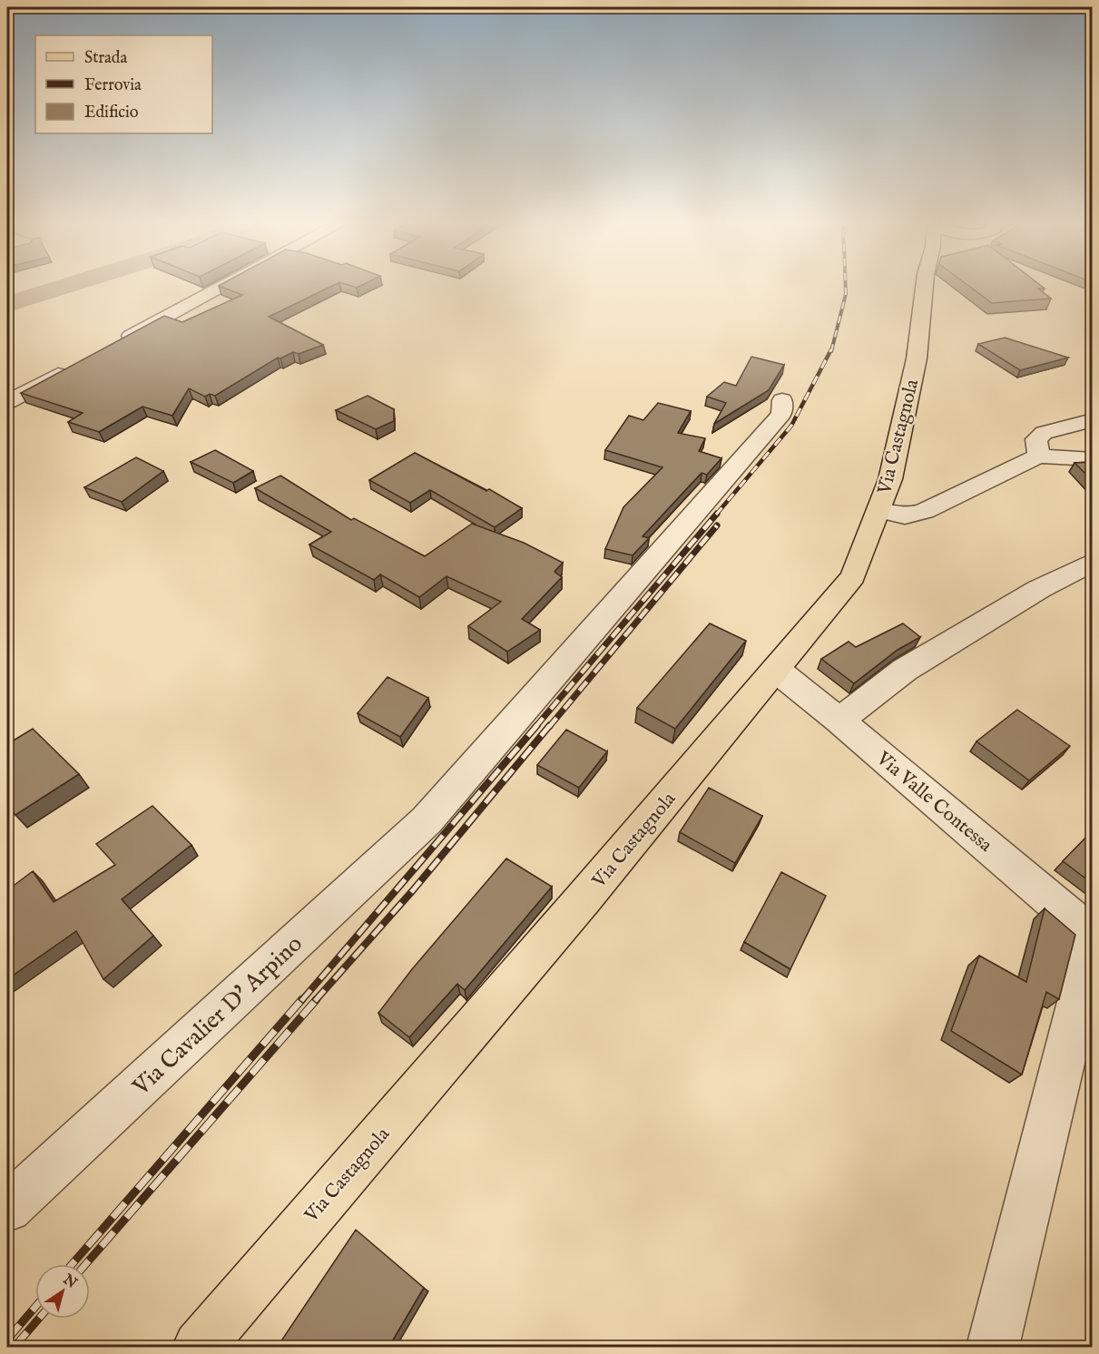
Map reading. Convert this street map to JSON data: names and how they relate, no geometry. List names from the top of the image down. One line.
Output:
{"streets":{"main road":["Via Castagnola"],"street":["Via Valle Contessa","Via Cavalier D' Arpino"]},"crossings":[["Via Castagnola","Via Valle Contessa"]],"legend":["Strada","Ferrovia","Edificio"],"north":"top right"}
